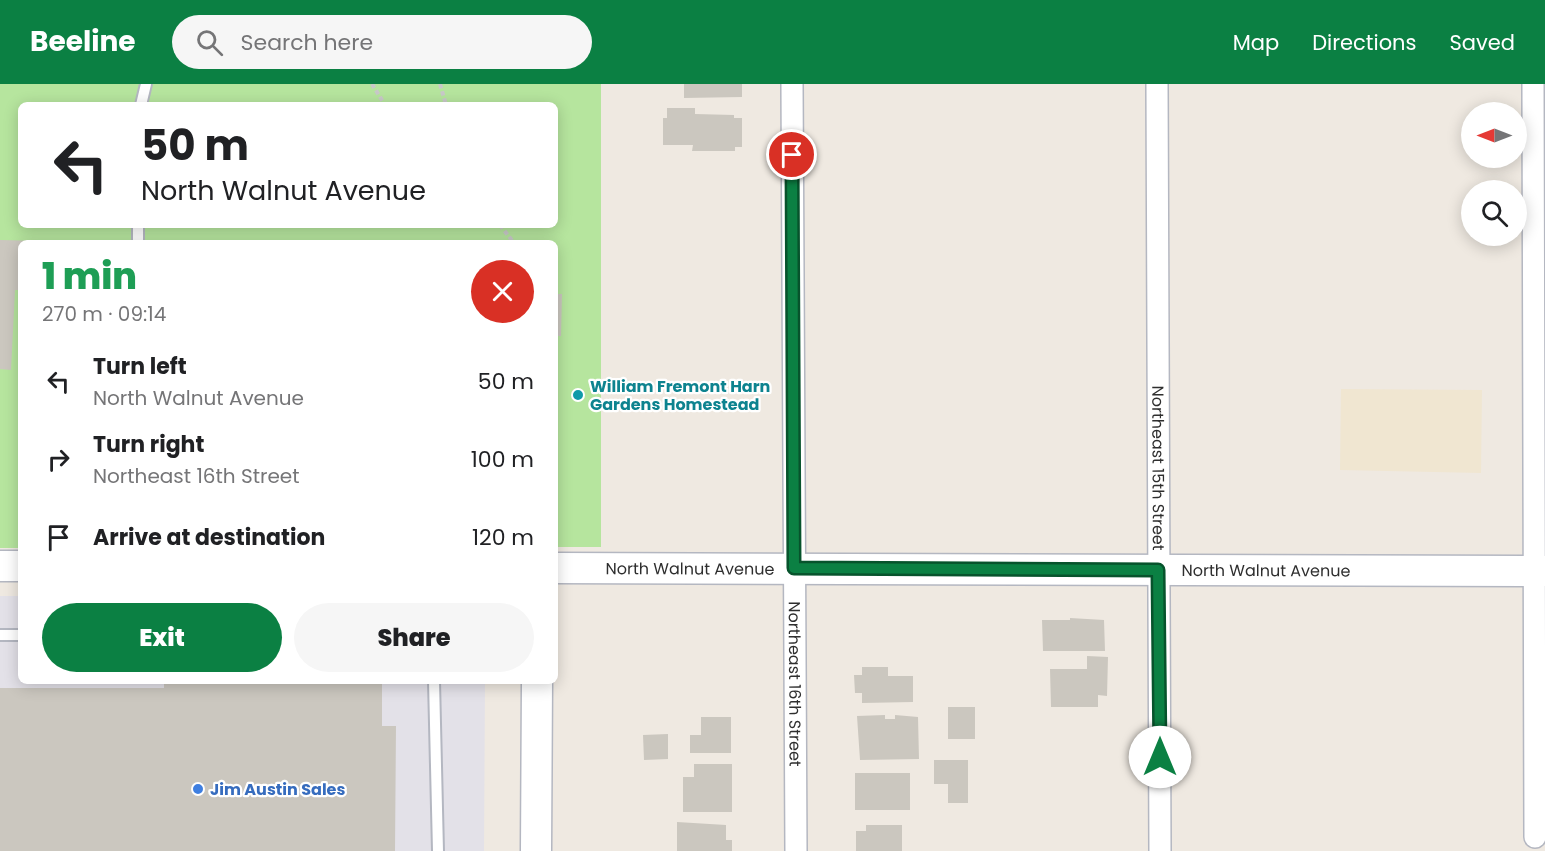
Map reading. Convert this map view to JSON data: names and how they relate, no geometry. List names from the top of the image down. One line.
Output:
{"streets":{"street":["Northeast 15th Street","North Walnut Avenue","Northeast 16th Street"]},"crossings":[["Northeast 15th Street","North Walnut Avenue"],["North Walnut Avenue","Northeast 16th Street"]],"places":["William Fremont Harn Gardens Homestead","Jim Austin Sales"],"north":"left","page":{"header":"Beeline","search":"Search here","nav":["Map","Directions","Saved"],"turn":["50 m","North Walnut Avenue"],"heading":["1 min","270 m · 09:14"],"list":[{"name":"Turn left","note":"North Walnut Avenue","value":"50 m"},{"name":"Turn right","note":"Northeast 16th Street","value":"100 m"},{"name":"Arrive at destination","value":"120 m"}],"buttons":["Exit","Share"]}}
